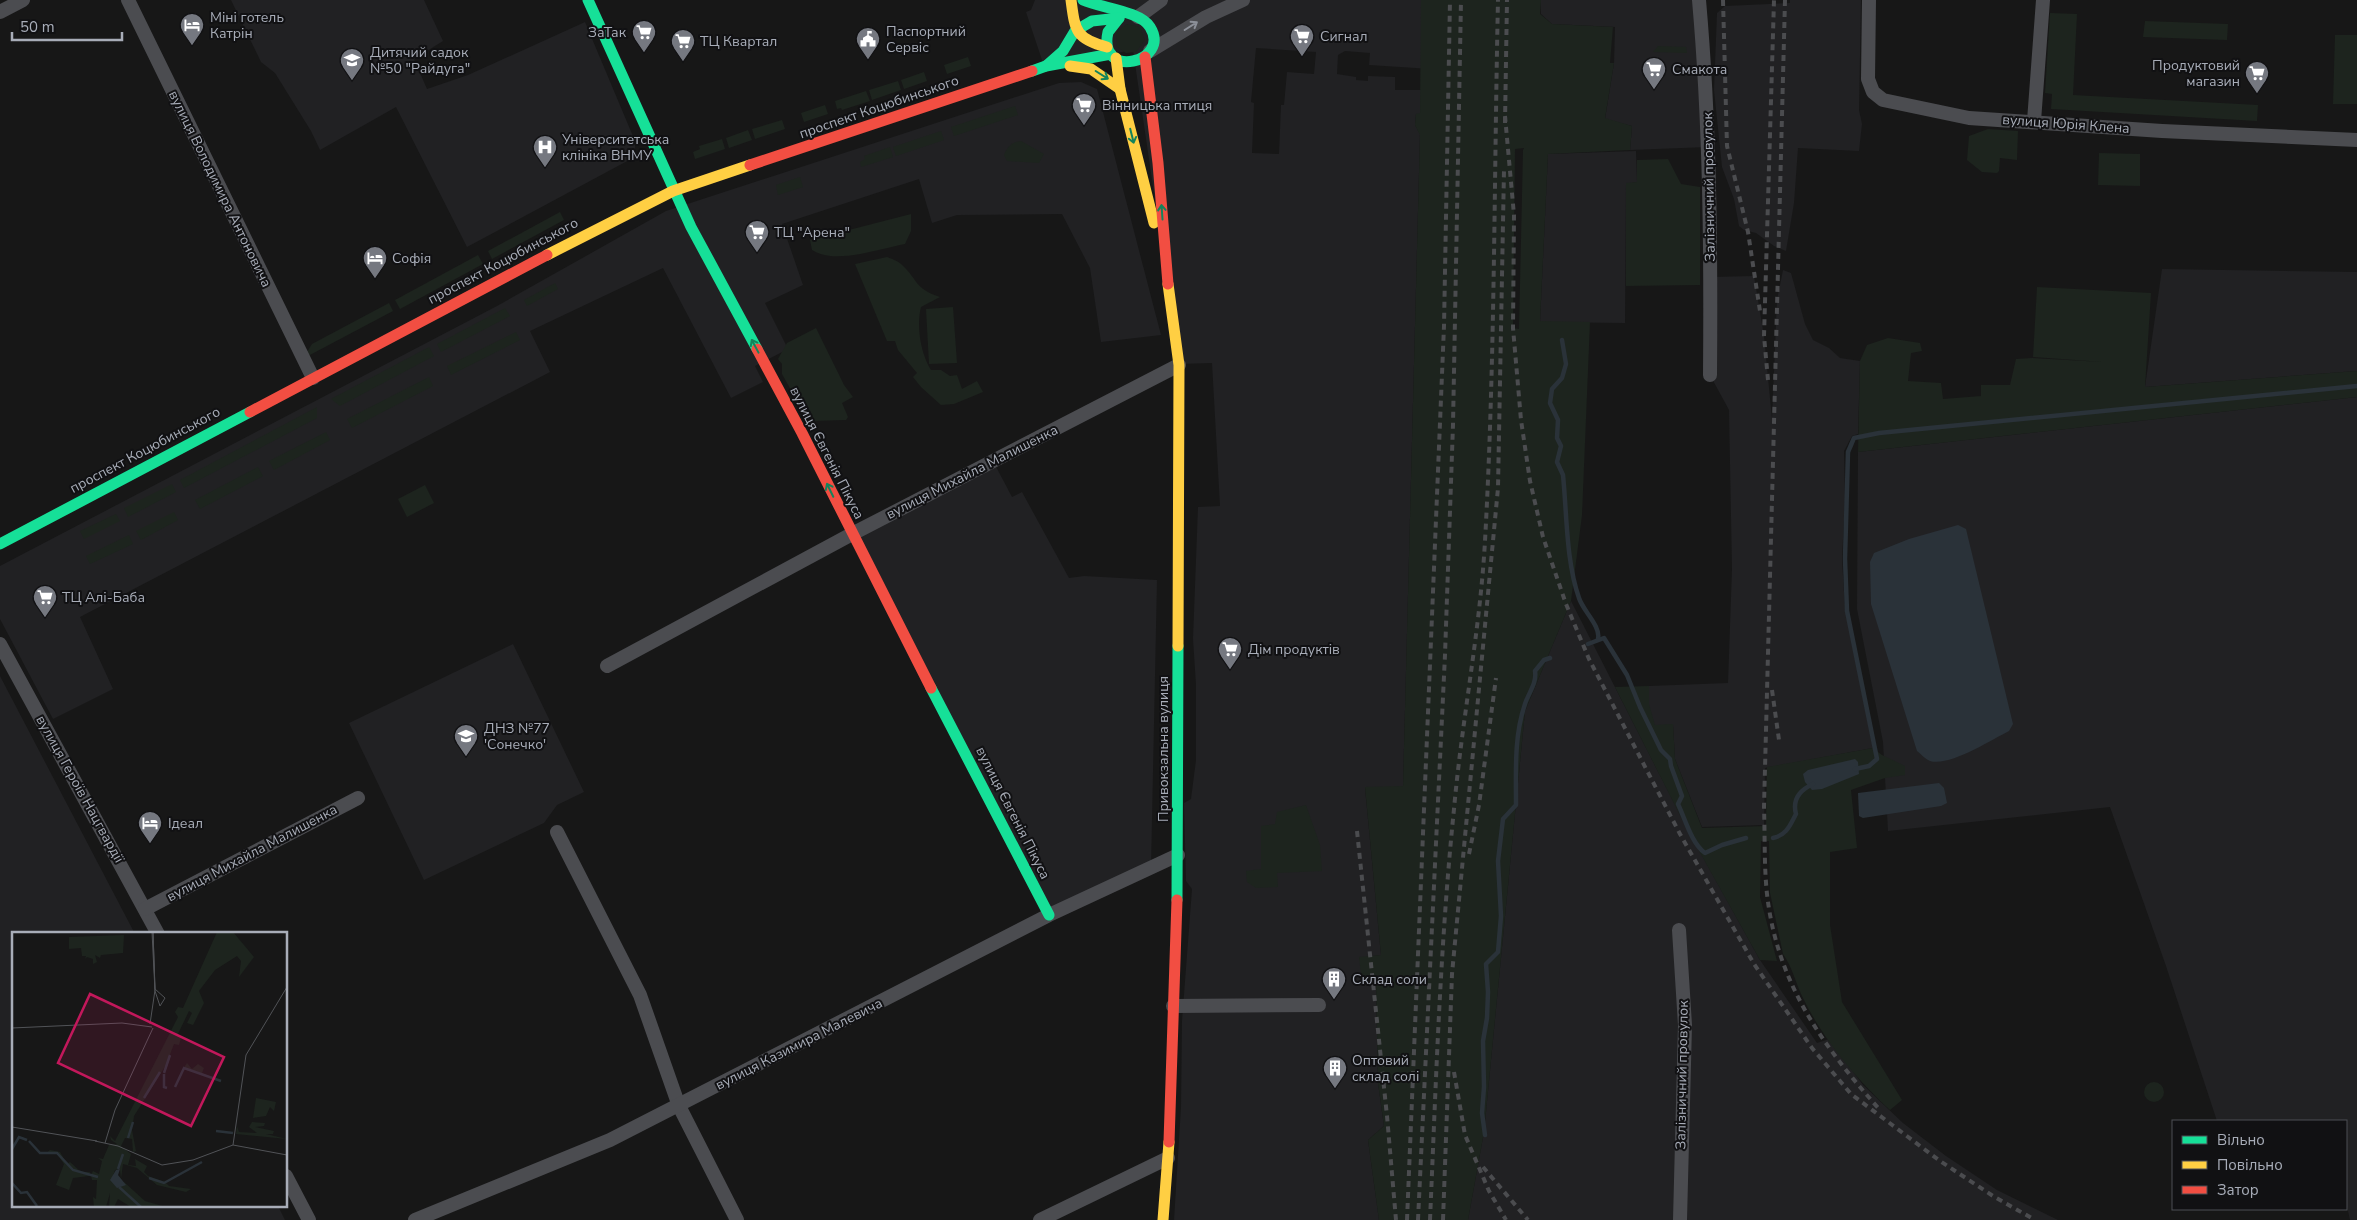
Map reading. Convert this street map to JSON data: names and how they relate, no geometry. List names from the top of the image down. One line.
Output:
{"streets":{"main road":["проспект Коцюбинського","вулиця Євгенія Пікуса","Привокзальна вулиця"],"street":["вулиця Юрія Клена","Залізничний провулок","вулиця Володимира Антоновича","вулиця Михайла Малишенка","вулиця Героїв Нацгвардії","вулиця Казимира Малевича"]},"crossings":[["проспект Коцюбинського","вулиця Володимира Антоновича"],["проспект Коцюбинського","вулиця Євгенія Пікуса"],["вулиця Євгенія Пікуса","вулиця Михайла Малишенка"],["вулиця Євгенія Пікуса","вулиця Казимира Малевича"],["вулиця Михайла Малишенка","Привокзальна вулиця"],["вулиця Михайла Малишенка","вулиця Героїв Нацгвардії"],["Привокзальна вулиця","вулиця Казимира Малевича"]],"one_way":["вулиця Євгенія Пікуса"],"places":{"hotel":["Міні готель Катрін","Софія","Ідеал"],"supermarket":["ЗаТак","Сигнал","ТЦ Квартал","Смакота","Продуктовий магазин","Вінницька птиця","ТЦ \"Арена\"","ТЦ Алі-Баба","Дім продуктів"],"public building":["Паспортний Сервіс"],"school or university":["Дитячий садок №50 \"Райдуга\"","ДНЗ №77 'Сонечко'"],"hospital":["Університетська клініка ВНМУ"],"building":["Склад соли","Оптовий склад солі"]},"legend":["Вільно","Повільно","Затор"],"scale_bar":"50 m"}
